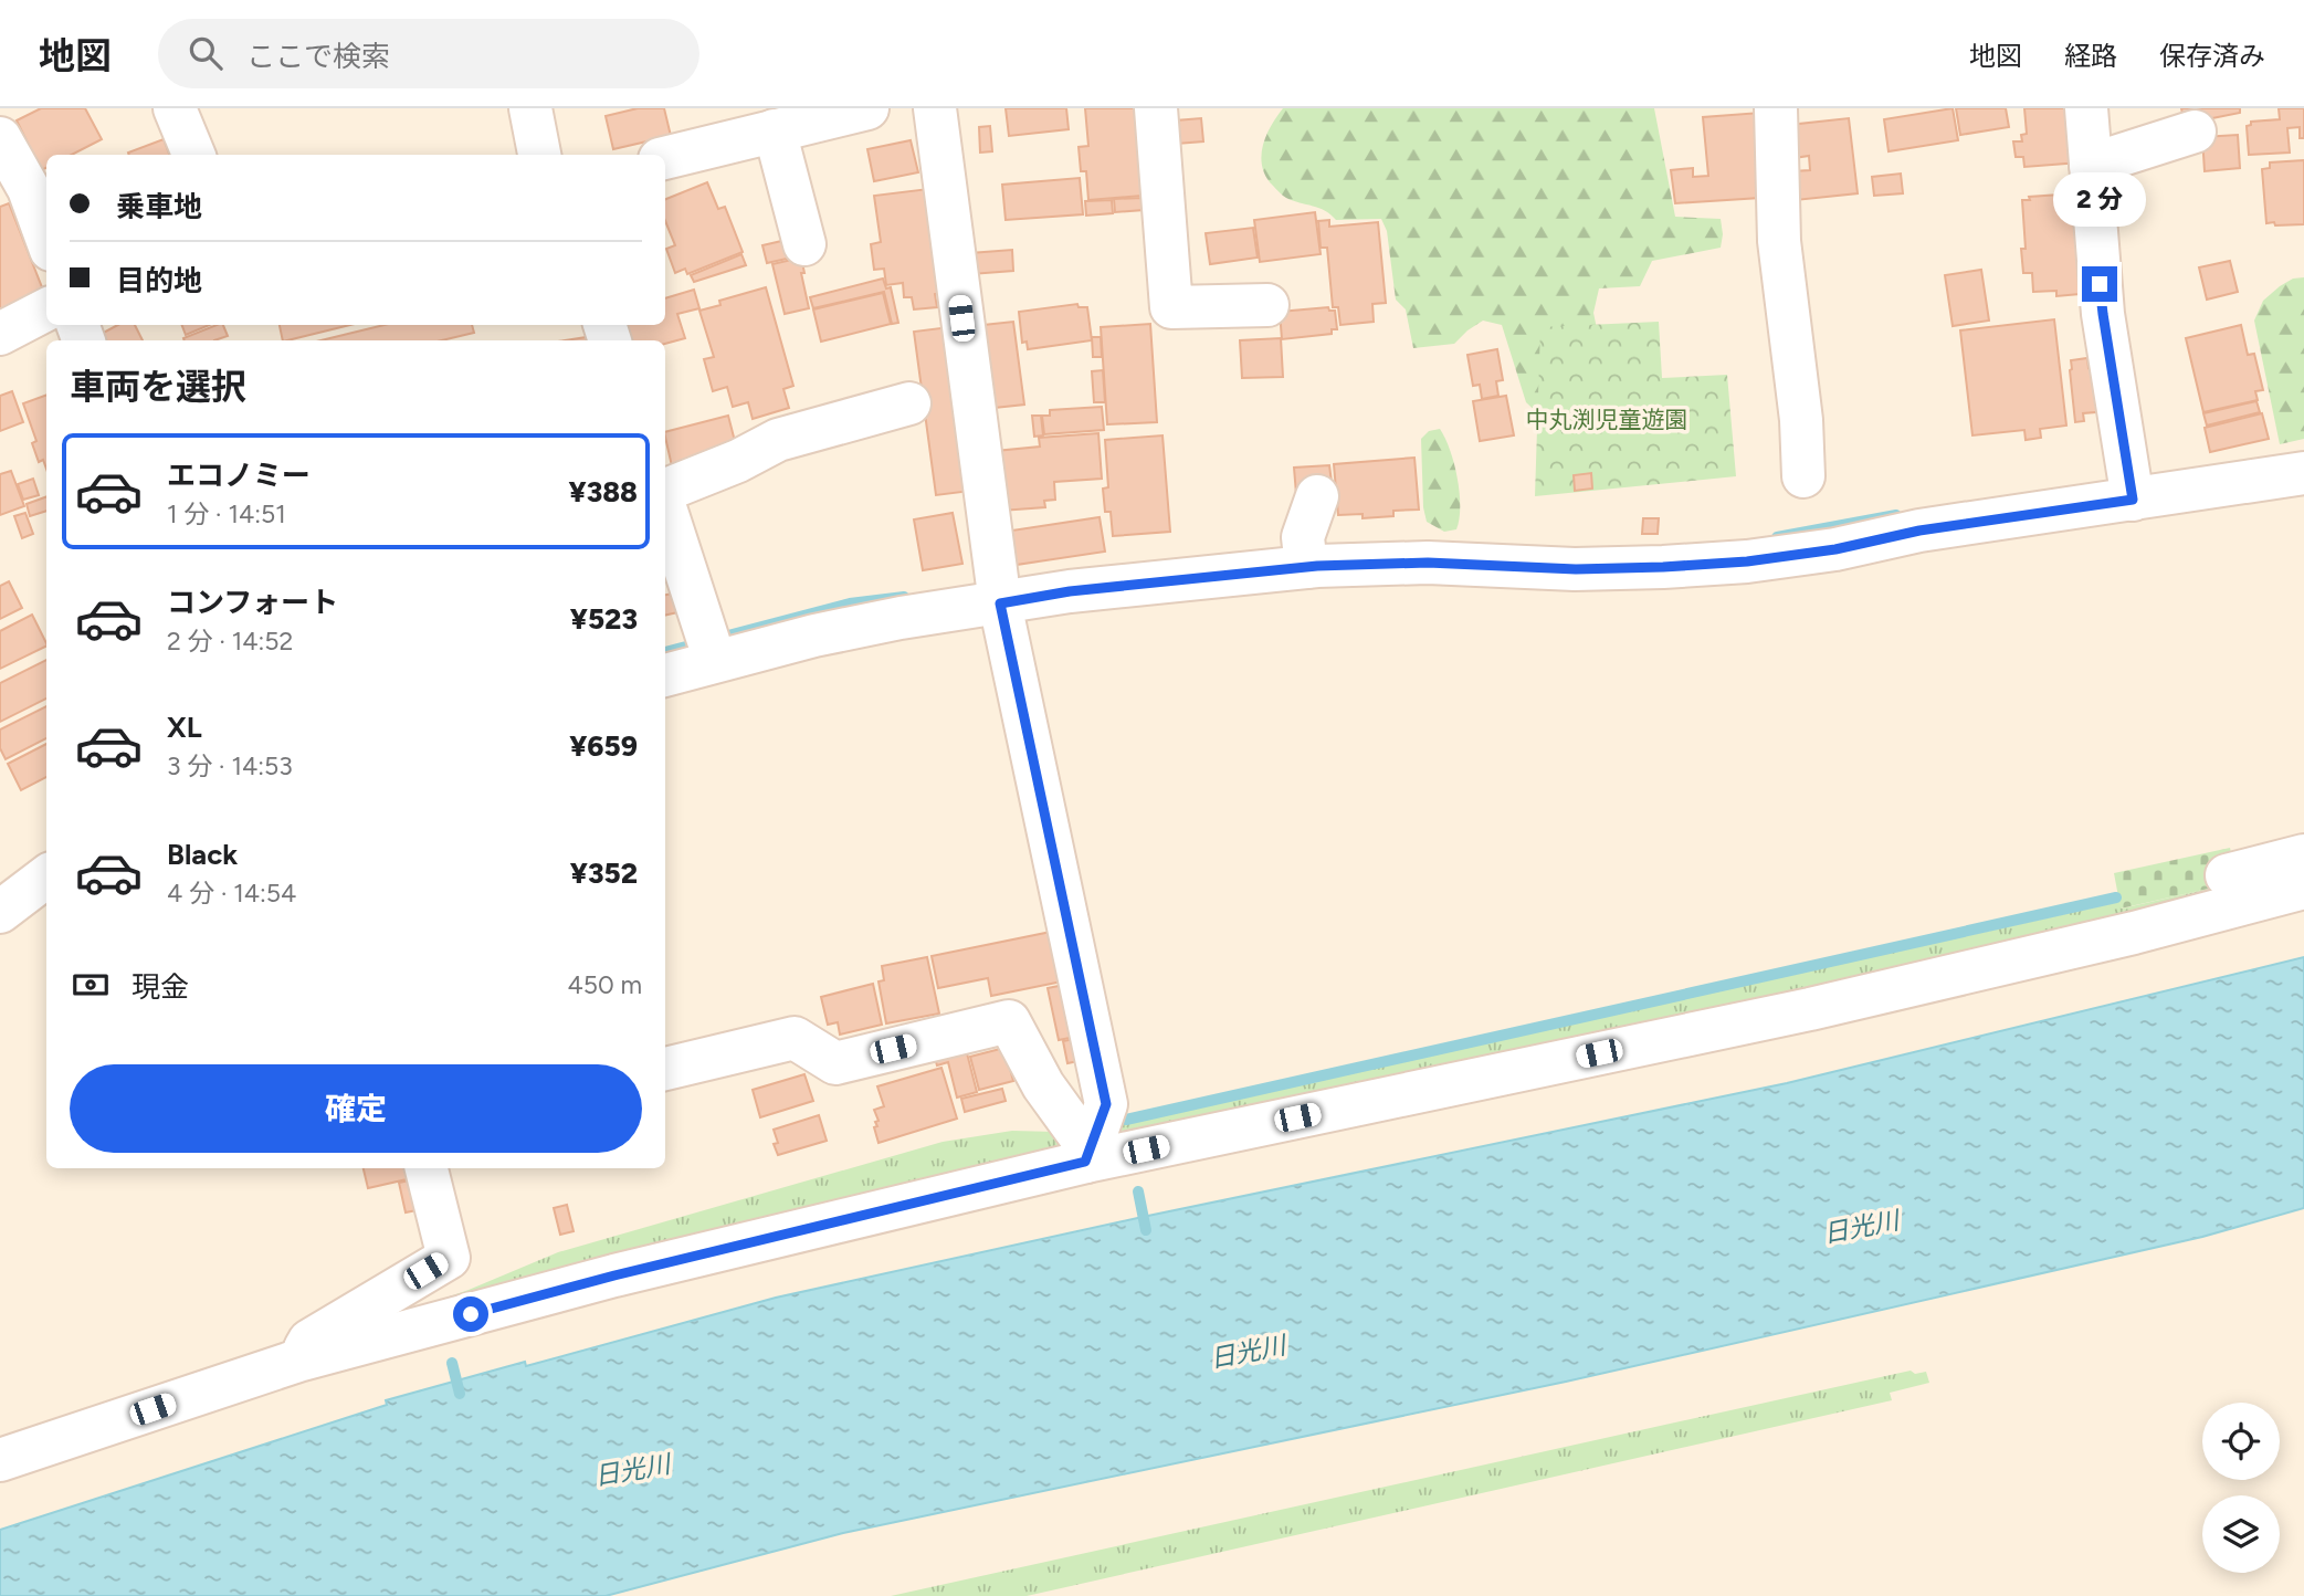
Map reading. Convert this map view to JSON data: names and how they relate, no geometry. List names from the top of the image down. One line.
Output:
{"water":["日光川"],"parks":["中丸渕児童遊園"],"page":{"header":"地図","search":"ここで検索","nav":["地図","経路","保存済み"],"banner":["乗車地","目的地"],"bubble":"2 分","heading":"車両を選択","list":[{"name":"エコノミー","note":"1 分 · 14:51","value":"¥388"},{"name":"コンフォート","note":"2 分 · 14:52","value":"¥523"},{"name":"XL","note":"3 分 · 14:53","value":"¥659"},{"name":"Black","note":"4 分 · 14:54","value":"¥352"}],"pay":["現金","450 m"],"buttons":"確定"}}
